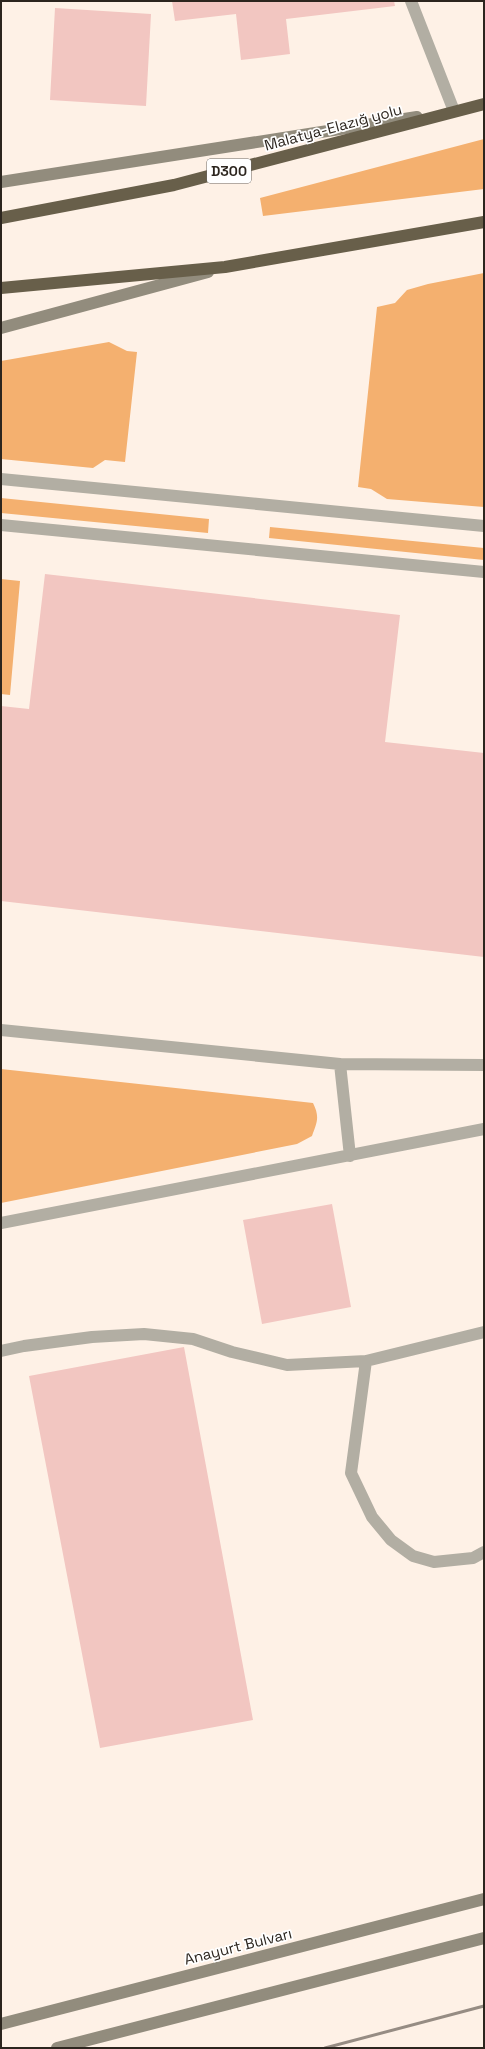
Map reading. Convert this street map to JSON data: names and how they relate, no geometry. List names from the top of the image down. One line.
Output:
{"streets":{"highway":["Malatya-Elazığ yolu","D300"],"main road":["Anayurt Bulvarı"]}}
